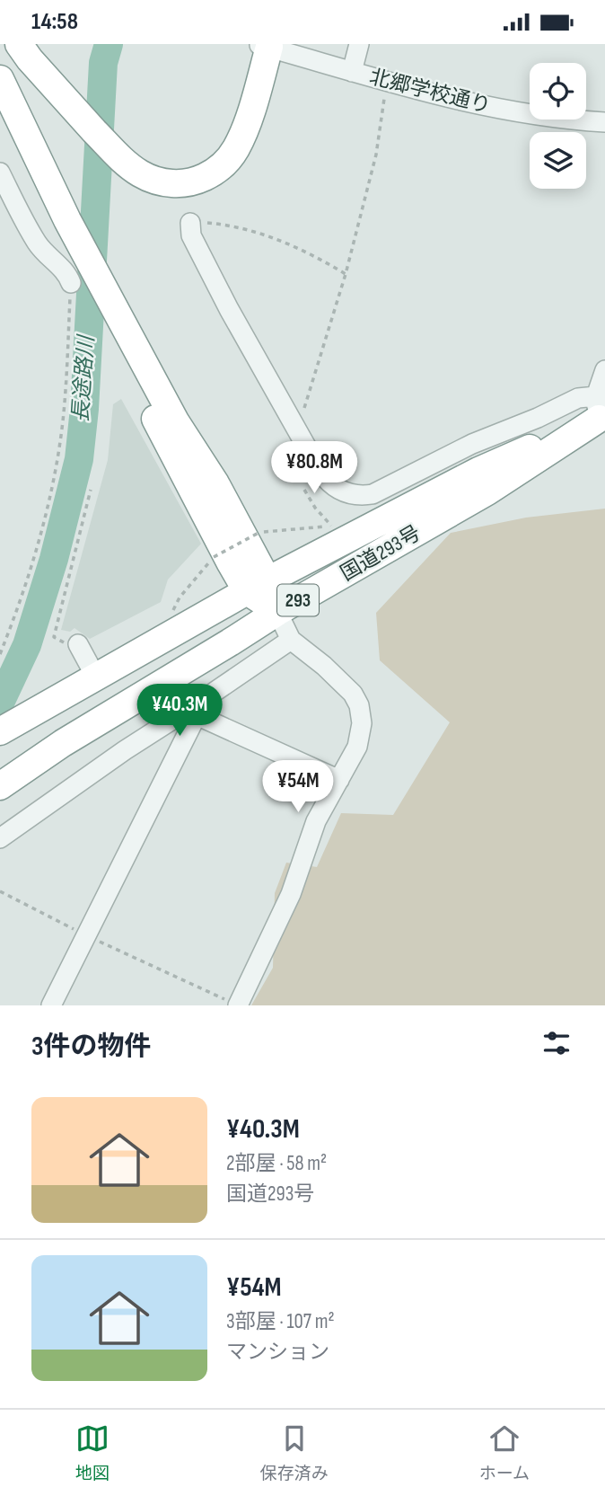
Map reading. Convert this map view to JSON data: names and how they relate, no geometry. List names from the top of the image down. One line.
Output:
{"streets":{"highway":["国道293号","293"],"street":["北郷学校通り"]},"water":["長途路川"],"page":{"status":"14:58","price":["¥80.8M","¥40.3M","¥54M"],"heading":"3件の物件","list":[{"name":"¥40.3M","note":"2部屋 · 58 m² · 国道293号"},{"name":"¥54M","note":"3部屋 · 107 m² · マンション"}],"tabs":["地図","保存済み","ホーム"]}}
